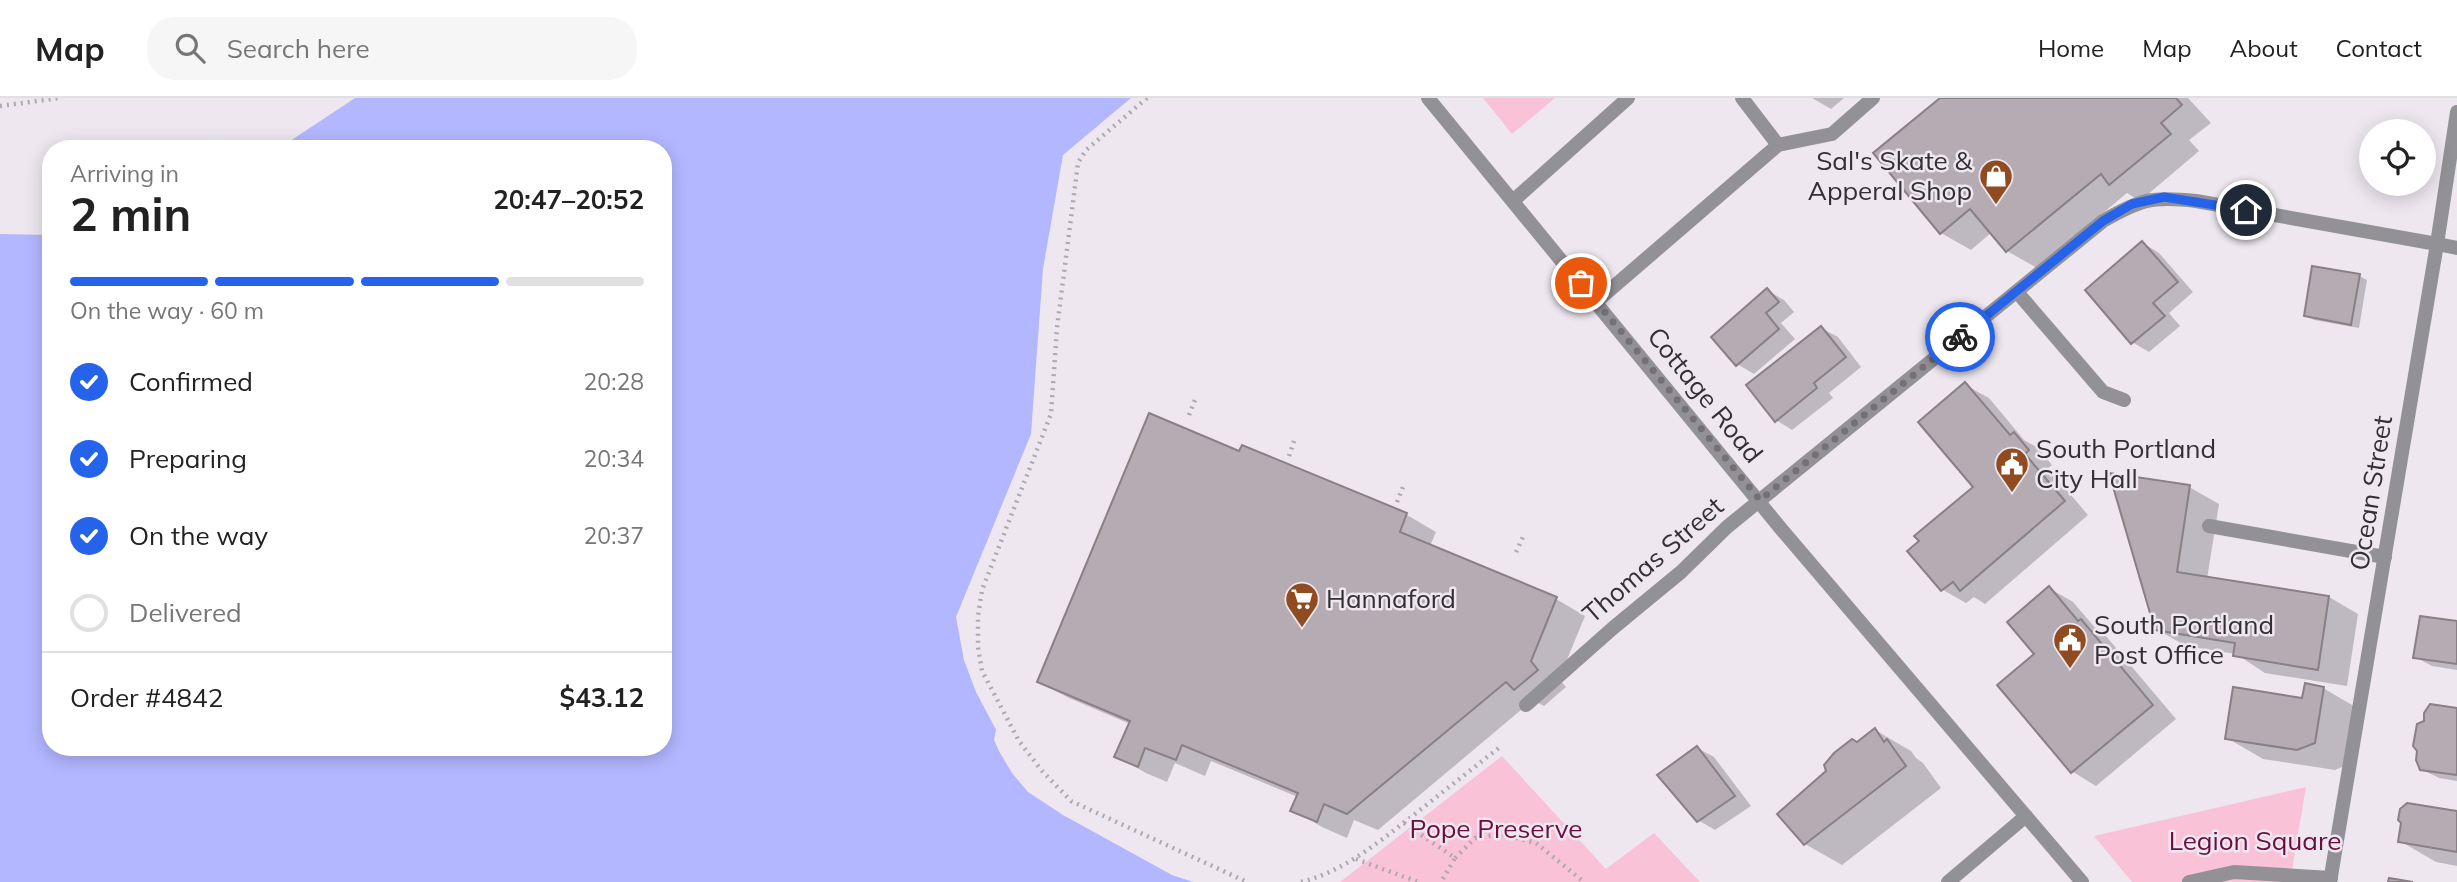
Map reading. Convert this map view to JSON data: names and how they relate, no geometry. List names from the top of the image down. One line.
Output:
{"streets":{"street":["Cottage Road","Ocean Street","Thomas Street"]},"crossings":[["Cottage Road","Thomas Street"],["Ocean Street","Thomas Street"]],"parks":["Pope Preserve","Legion Square"],"places":{"shop":["Sal's Skate & Apperal Shop"],"public building":["South Portland City Hall","South Portland Post Office"],"supermarket":["Hannaford"]},"page":{"header":"Map","search":"Search here","nav":["Home","Map","About","Contact"],"heading":["2 min","Arriving in","20:47–20:52"],"panel":["Order #4842","$43.12"],"bar":"On the way · 60 m","list":[["Confirmed","20:28"],["Preparing","20:34"],["On the way","20:37"],"Delivered"]}}
